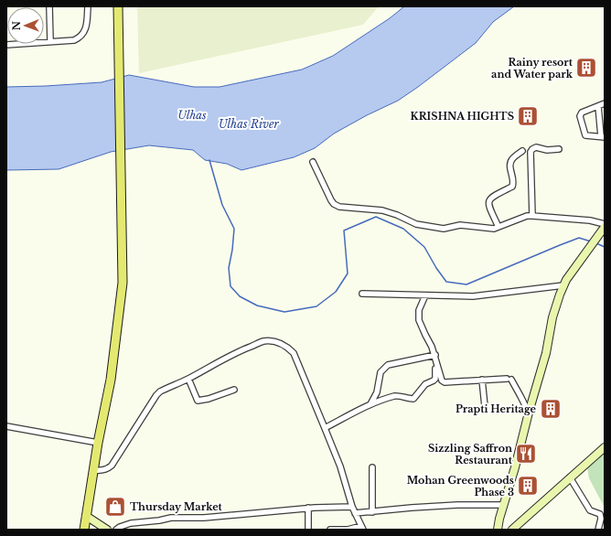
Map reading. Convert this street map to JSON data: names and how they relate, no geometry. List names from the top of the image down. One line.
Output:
{"water":["Ulhas","Ulhas River"],"places":{"building":["Rainy resort and Water park","KRISHNA HIGHTS","Prapti Heritage","Mohan Greenwoods Phase 3"],"restaurant":["Sizzling Saffron Restaurant"],"shop":["Thursday Market"]},"north":"left"}
